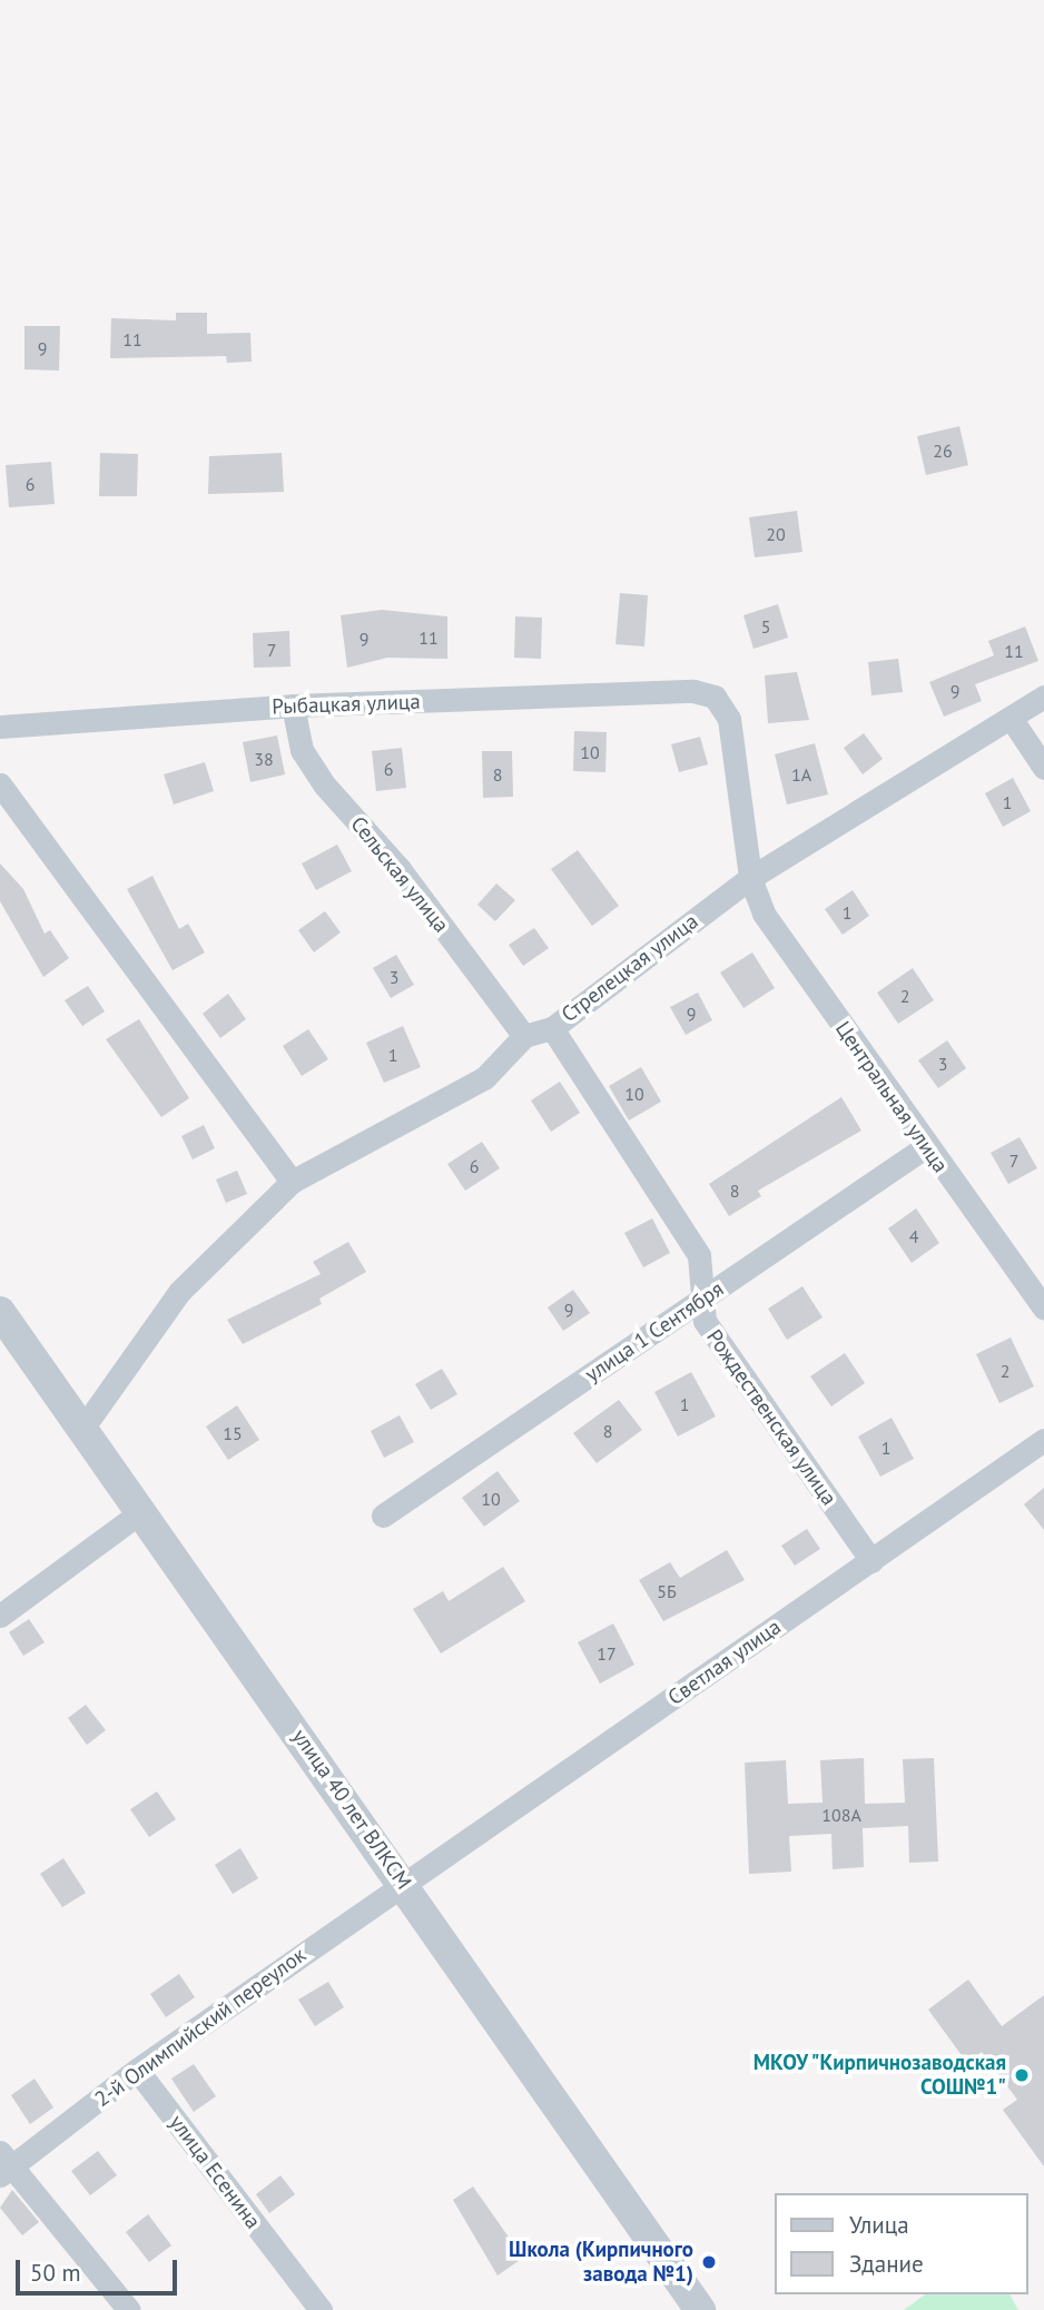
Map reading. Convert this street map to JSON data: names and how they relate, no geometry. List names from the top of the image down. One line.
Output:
{"streets":{"street":["Рыбацкая улица","Сельская улица","Стрелецкая улица","Центральная улица","улица 1 Сентября","Рождественская улица","Светлая улица","улица 40 лет ВЛКСМ","2-й Олимпийский переулок","улица Есенина"]},"crossings":[["Рыбацкая улица","Сельская улица"],["Рыбацкая улица","Центральная улица"],["Сельская улица","Стрелецкая улица"],["Стрелецкая улица","Центральная улица"],["Стрелецкая улица","Рождественская улица"],["Стрелецкая улица","улица 40 лет ВЛКСМ"],["Центральная улица","улица 1 Сентября"],["улица 1 Сентября","Рождественская улица"],["Рождественская улица","Светлая улица"],["Светлая улица","улица 40 лет ВЛКСМ"],["Светлая улица","2-й Олимпийский переулок"],["улица 40 лет ВЛКСМ","2-й Олимпийский переулок"],["2-й Олимпийский переулок","улица Есенина"]],"places":["МКОУ \"Кирпичнозаводская СОШ№1\"","Школа (Кирпичного завода №1)"],"house_numbers":["11","9","26","6","20","5","11","9","7","11","9","10","38","6","8","1А","1","1","3","2","9","1","3","10","7","6","8","4","9","2","1","8","15","1","10","5Б","17","108А"],"legend":["Улица","Здание"],"scale_bar":"50 m"}
